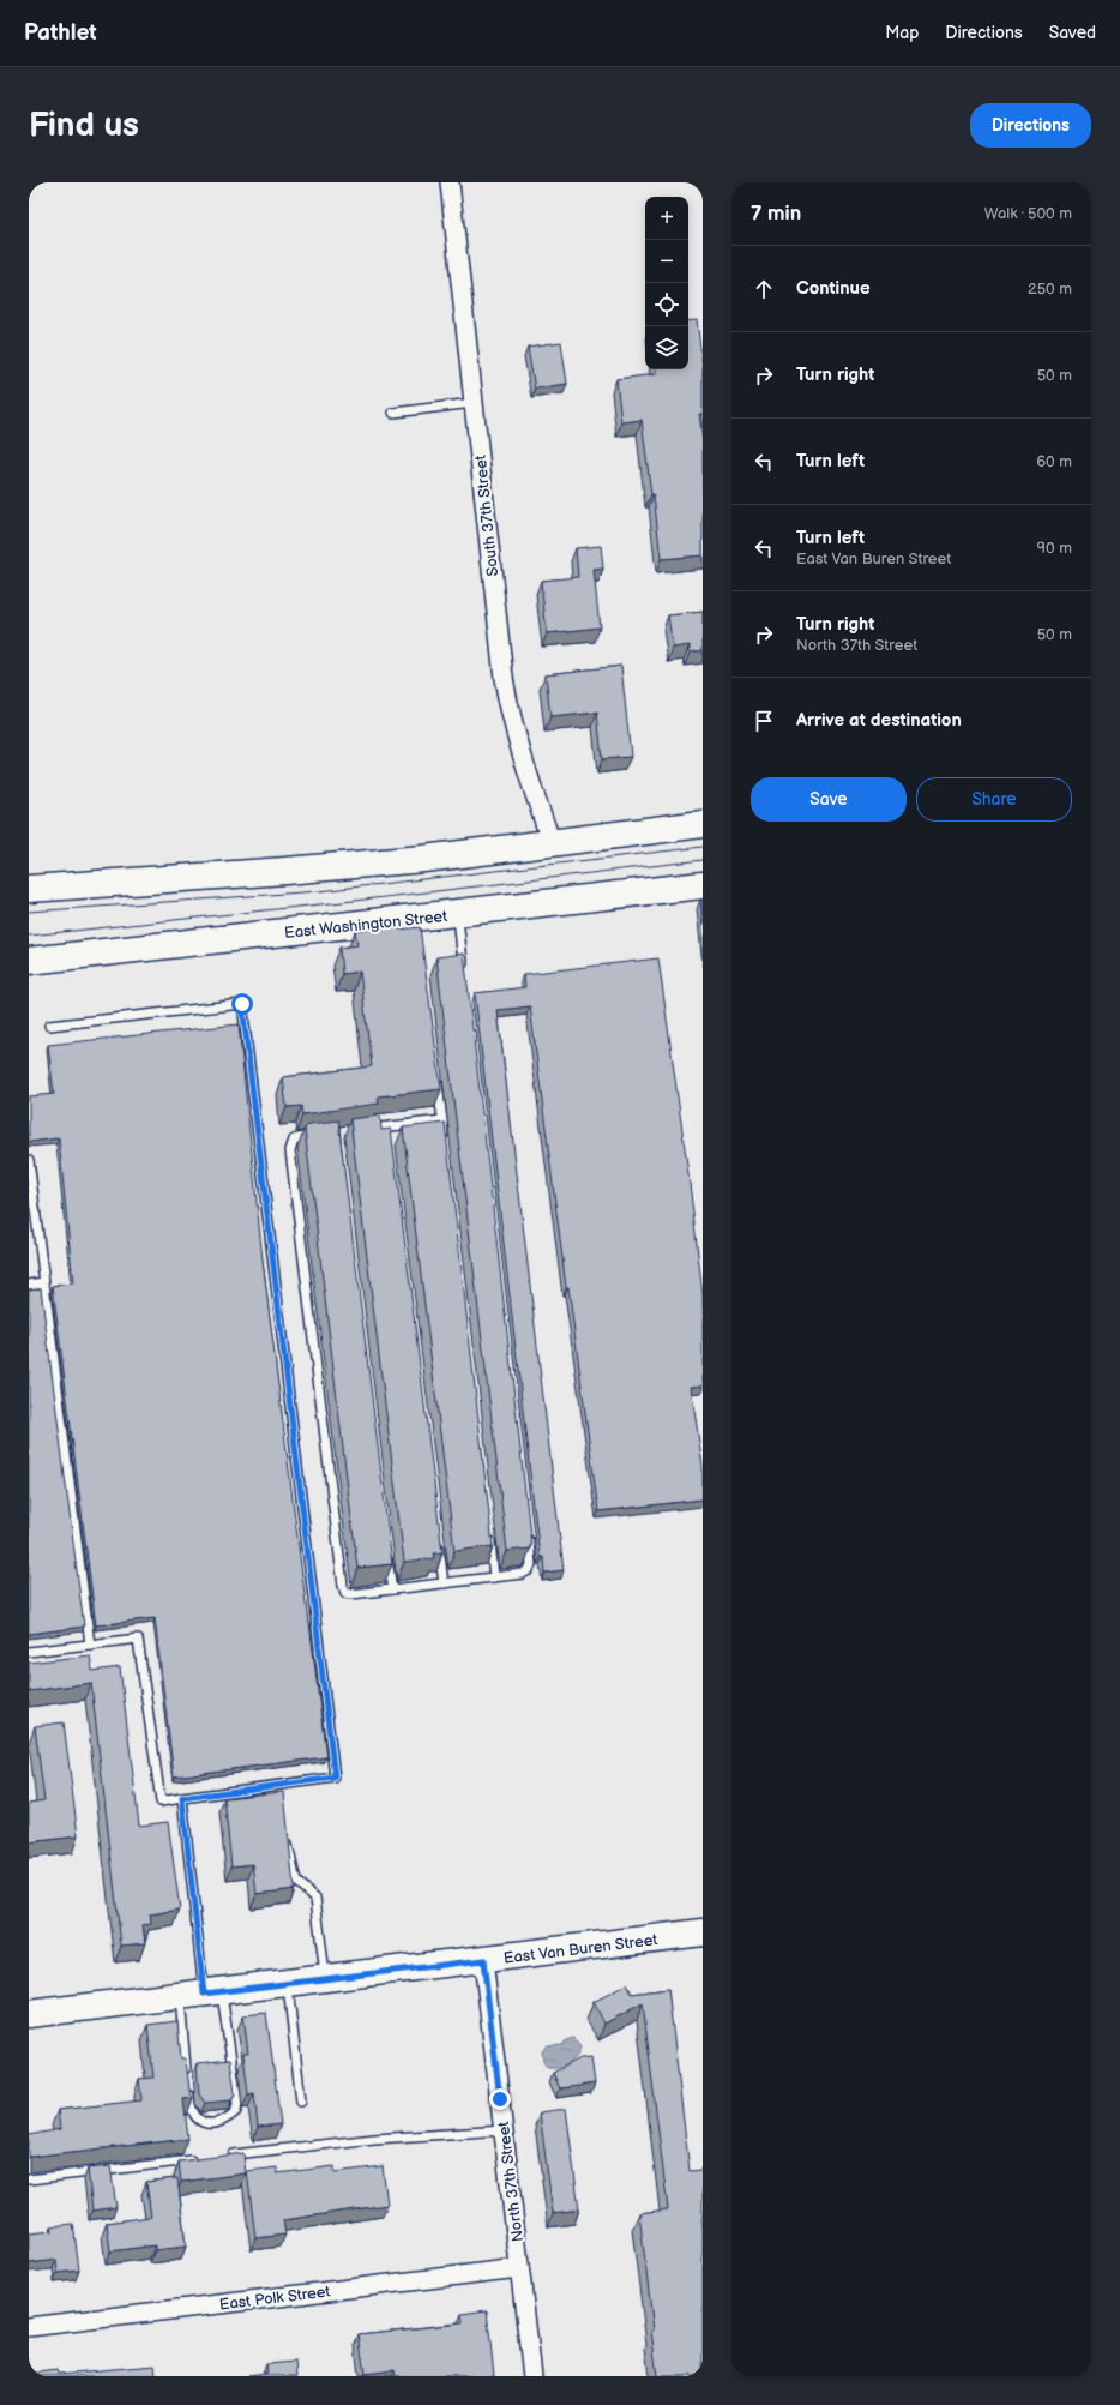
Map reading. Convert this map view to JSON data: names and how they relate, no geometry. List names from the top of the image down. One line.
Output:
{"streets":{"main road":["East Washington Street","East Van Buren Street"],"street":["South 37th Street","North 37th Street","East Polk Street"]},"crossings":[["East Van Buren Street","North 37th Street"],["North 37th Street","East Polk Street"]],"page":{"header":"Pathlet","nav":["Map","Directions","Saved"],"buttons":["Directions",["Save","Share"]],"title":"Find us","heading":["7 min","Walk · 500 m"],"map_buttons":["+","−"],"list":[["Continue","250 m"],["Turn right","50 m"],["Turn left","60 m"],["Turn left","East Van Buren Street","90 m"],["Turn right","North 37th Street","50 m"],"Arrive at destination"]}}
